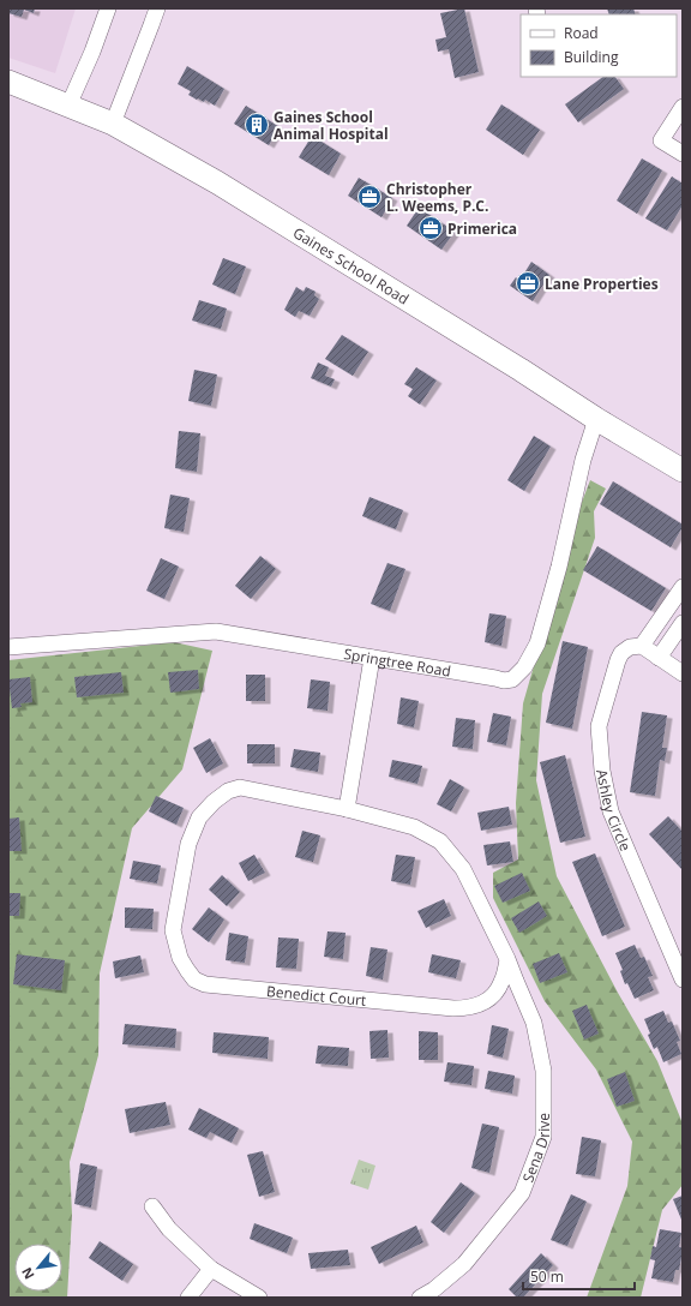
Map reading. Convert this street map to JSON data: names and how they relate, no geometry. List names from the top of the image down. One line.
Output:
{"streets":{"main road":["Gaines School Road"],"street":["Springtree Road","Ashley Circle","Benedict Court","Sena Drive"]},"crossings":[["Gaines School Road","Springtree Road"],["Benedict Court","Sena Drive"]],"places":{"building":["Gaines School Animal Hospital"],"office":["Christopher L. Weems, P.C.","Primerica","Lane Properties"]},"legend":["Road","Building"],"scale_bar":"50 m","north":"bottom left"}
